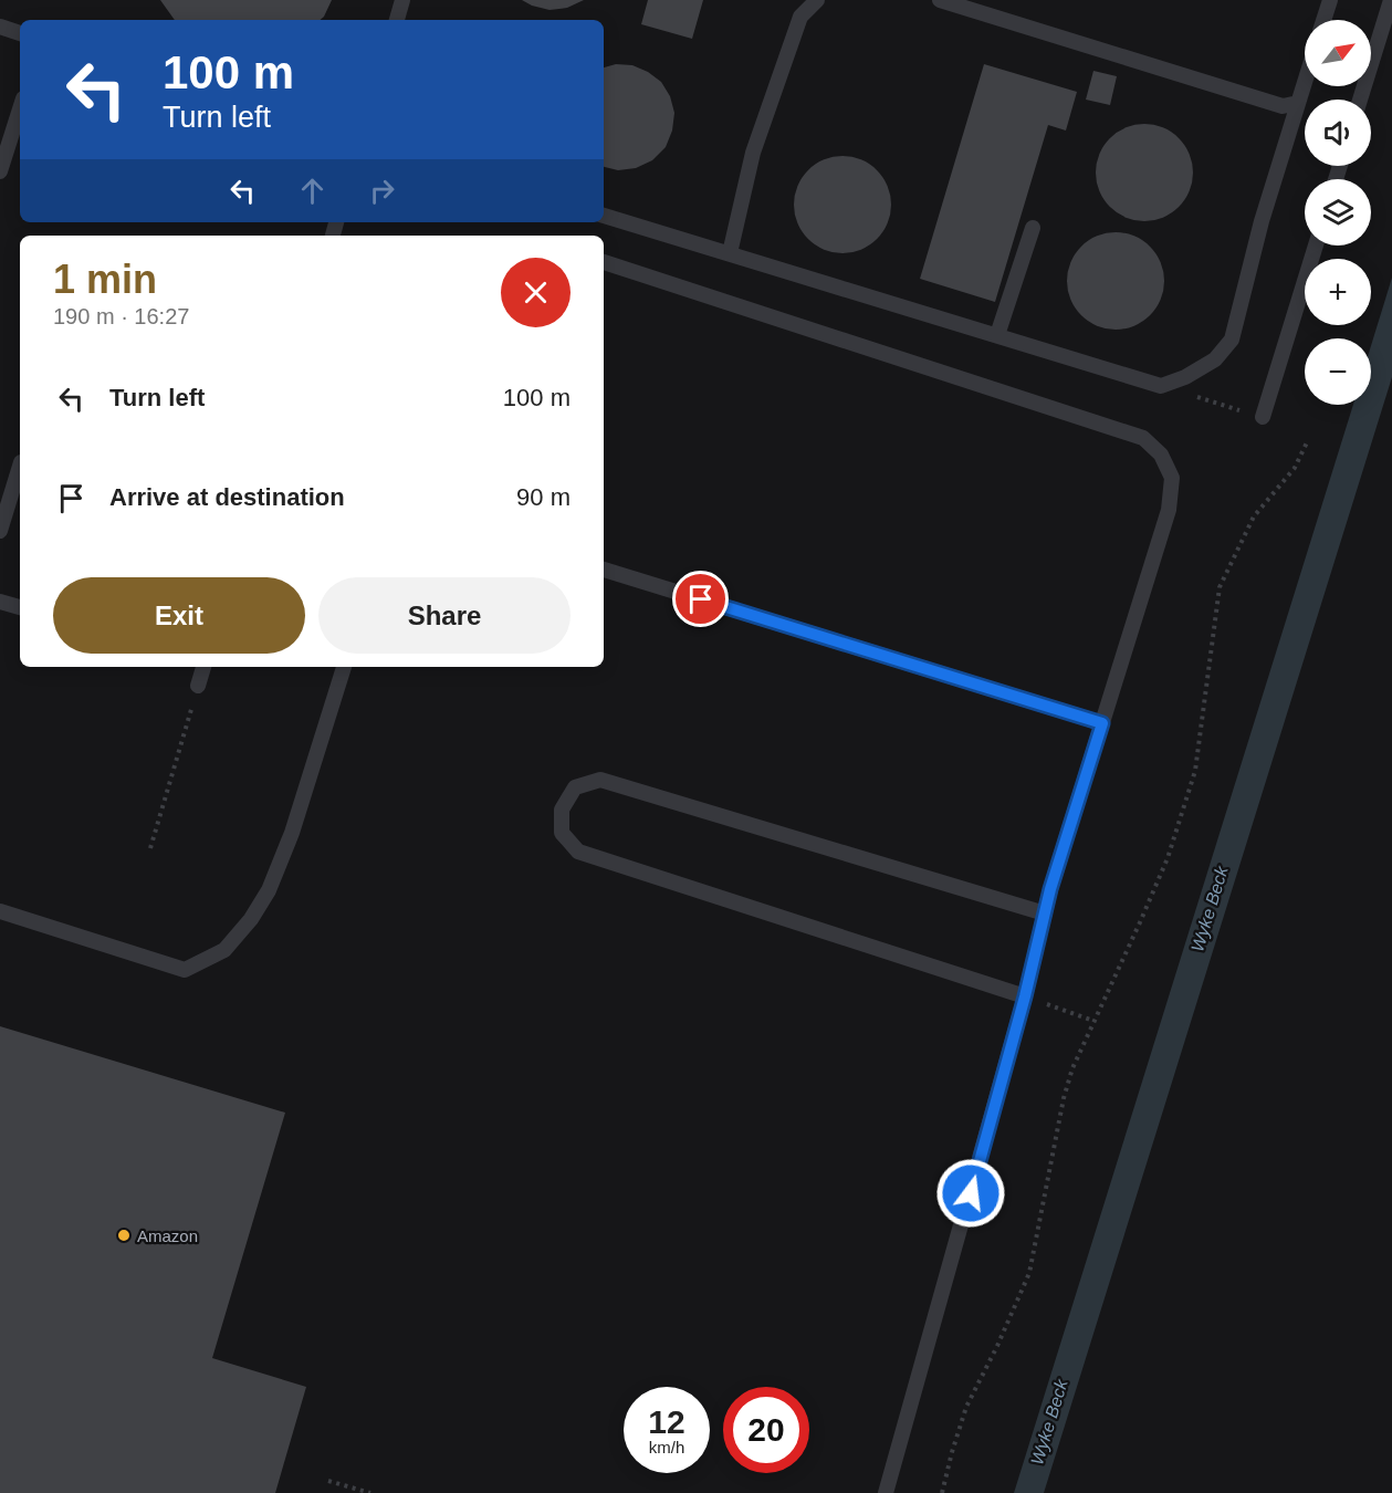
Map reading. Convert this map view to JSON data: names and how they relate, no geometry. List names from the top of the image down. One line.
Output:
{"water":["Wyke Beck"],"places":["Amazon"],"north":"top right","page":{"map_buttons":["+","−"],"turn":["100 m","Turn left"],"heading":["1 min","190 m · 16:27"],"list":[{"name":"Turn left","value":"100 m"},{"name":"Arrive at destination","value":"90 m"}],"buttons":["Exit","Share"],"speed":"12 km/h","limit":"20"}}
